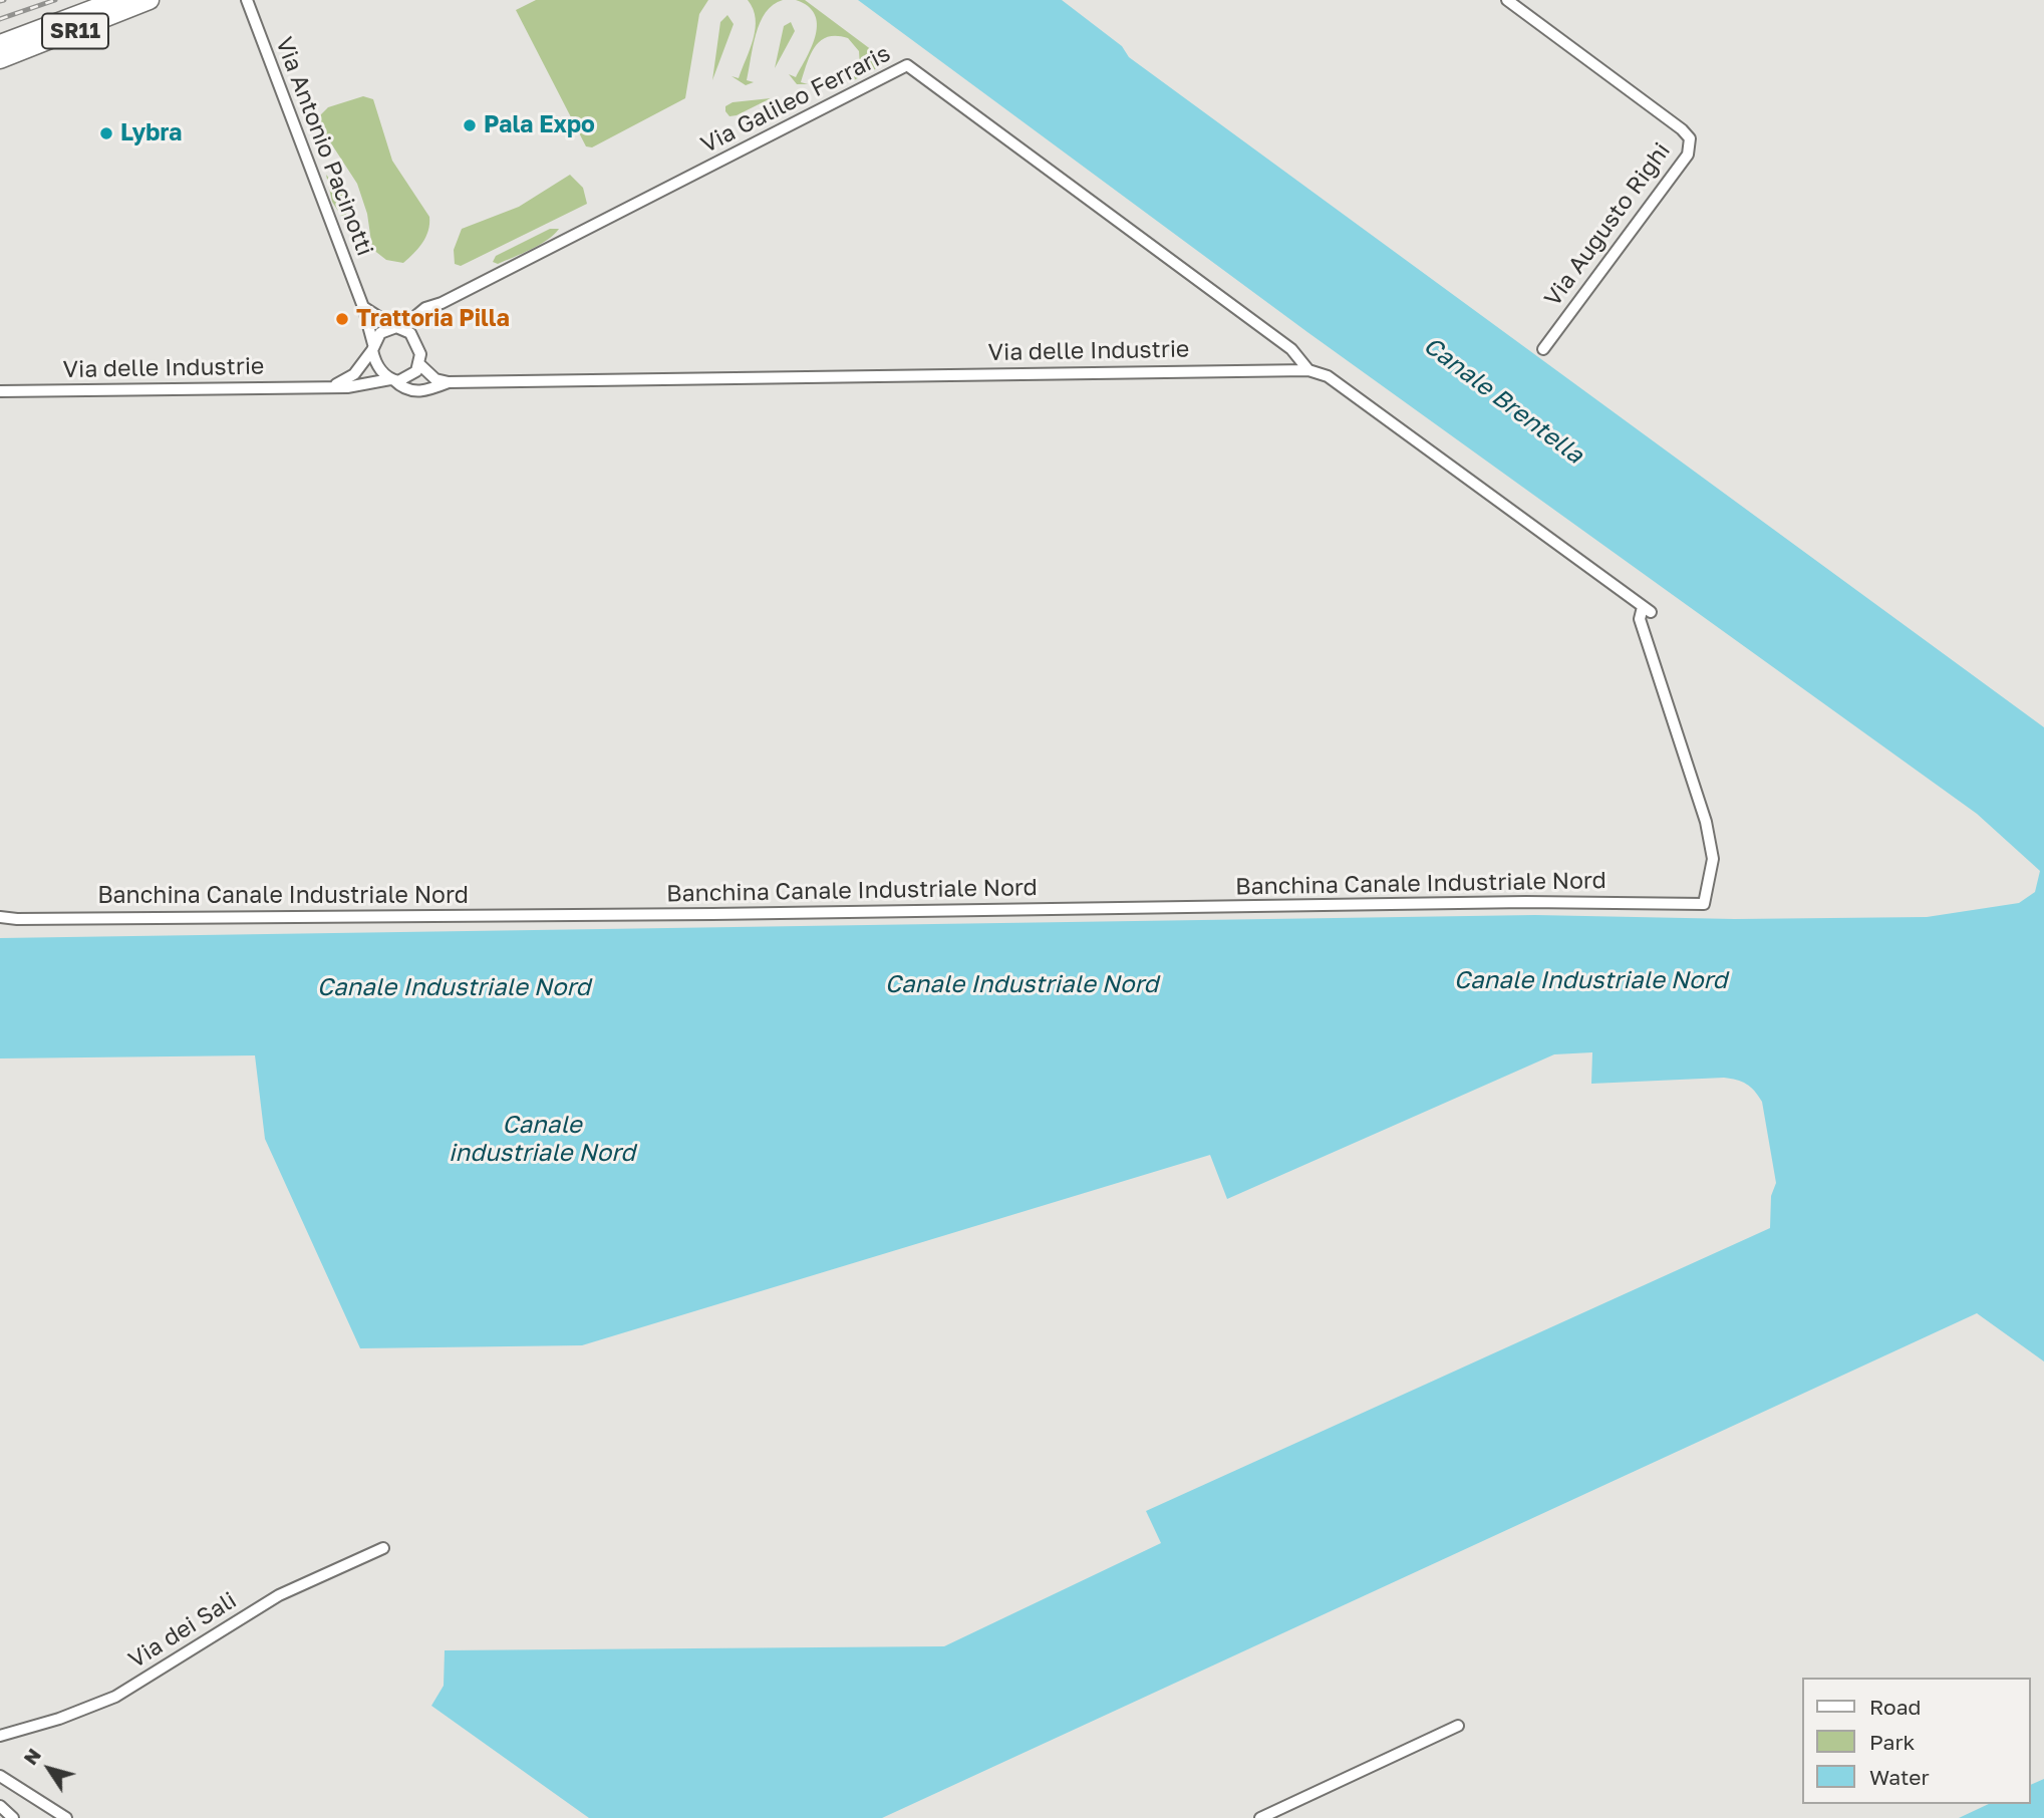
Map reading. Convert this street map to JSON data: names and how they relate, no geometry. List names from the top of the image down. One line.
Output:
{"streets":{"highway":["SR11"],"street":["Via Galileo Ferraris","Via Antonio Pacinotti","Via Augusto Righi","Via delle Industrie","Banchina Canale Industriale Nord","Via dei Sali"]},"crossings":[["Via Galileo Ferraris","Via Antonio Pacinotti"],["Via Galileo Ferraris","Via delle Industrie"],["Via Antonio Pacinotti","Via delle Industrie"],["Via delle Industrie","Banchina Canale Industriale Nord"]],"water":["Canale Brentella","Canale Industriale Nord","Canale industriale Nord"],"places":["Pala Expo","Lybra","Trattoria Pilla"],"legend":["Road","Park","Water"],"north":"top left"}
